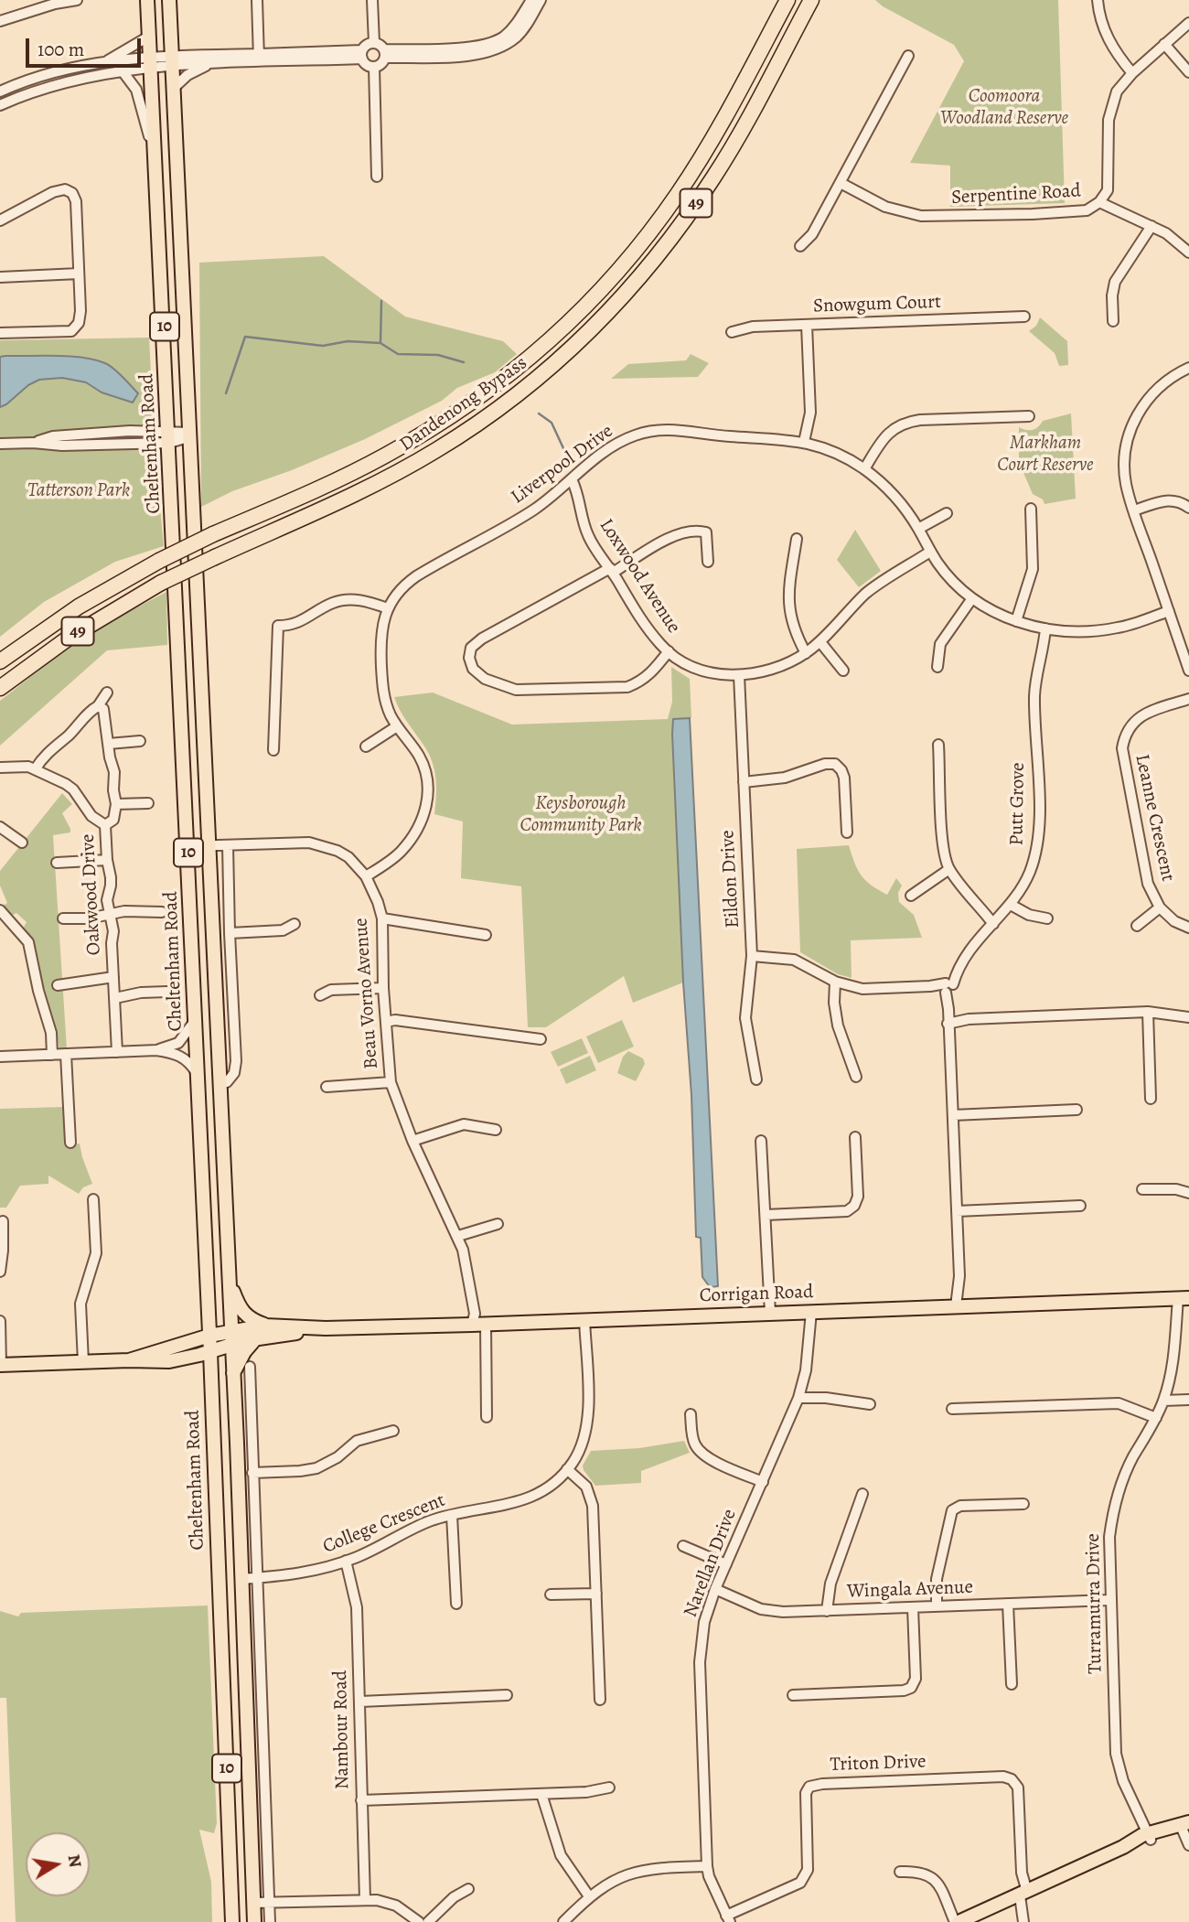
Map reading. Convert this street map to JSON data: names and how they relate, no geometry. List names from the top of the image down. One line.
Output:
{"streets":{"highway":["49","Dandenong Bypass"],"main road":["10","Cheltenham Road","Corrigan Road"],"street":["Serpentine Road","Snowgum Court","Liverpool Drive","Loxwood Avenue","Putt Grove","Leanne Crescent","Eildon Drive","Oakwood Drive","Beau Vorno Avenue","College Crescent","Narellan Drive","Wingala Avenue","Turramurra Drive","Nambour Road","Triton Drive"]},"crossings":[["Cheltenham Road","Beau Vorno Avenue"],["Cheltenham Road","Corrigan Road"],["Cheltenham Road","College Crescent"],["Liverpool Drive","Loxwood Avenue"],["Liverpool Drive","Putt Grove"],["Liverpool Drive","Beau Vorno Avenue"],["Loxwood Avenue","Eildon Drive"],["Putt Grove","Corrigan Road"],["Beau Vorno Avenue","Corrigan Road"],["Corrigan Road","College Crescent"],["Corrigan Road","Narellan Drive"],["Corrigan Road","Turramurra Drive"],["College Crescent","Nambour Road"],["Narellan Drive","Wingala Avenue"],["Narellan Drive","Triton Drive"],["Wingala Avenue","Turramurra Drive"]],"parks":["Coomoora Woodland Reserve","Markham Court Reserve","Tatterson Park","Keysborough Community Park"],"scale_bar":"100 m","north":"right"}
